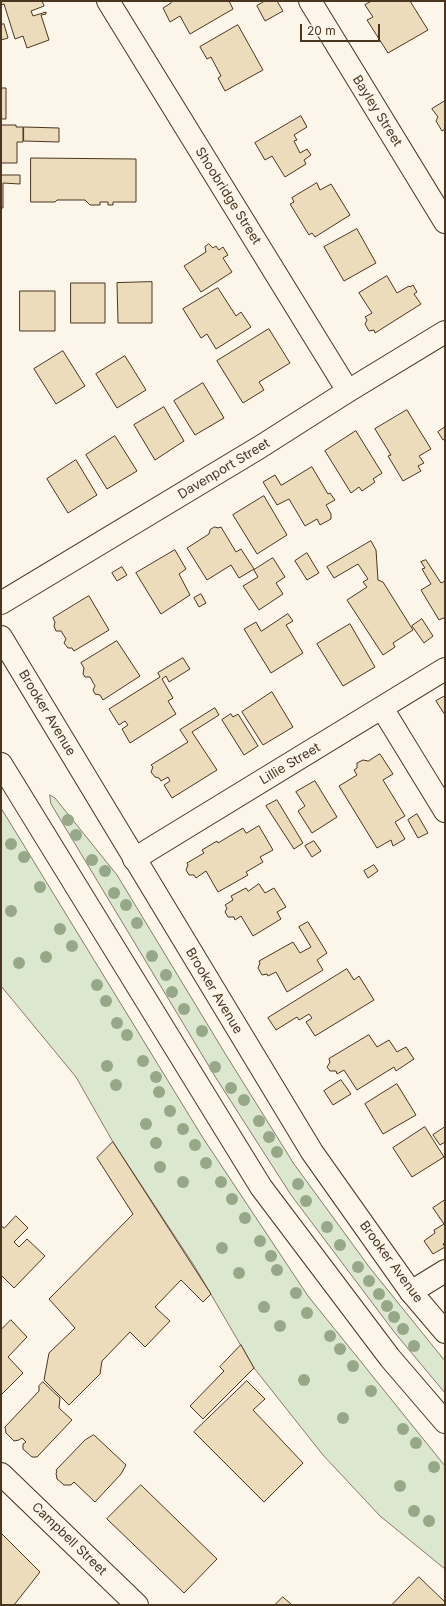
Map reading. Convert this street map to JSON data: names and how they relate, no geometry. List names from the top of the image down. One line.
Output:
{"streets":{"main road":["Bayley Street","Shoobridge Street","Davenport Street","Brooker Avenue","Lillie Street","Campbell Street"]},"crossings":[["Shoobridge Street","Davenport Street"],["Brooker Avenue","Lillie Street"]],"scale_bar":"20 m"}
